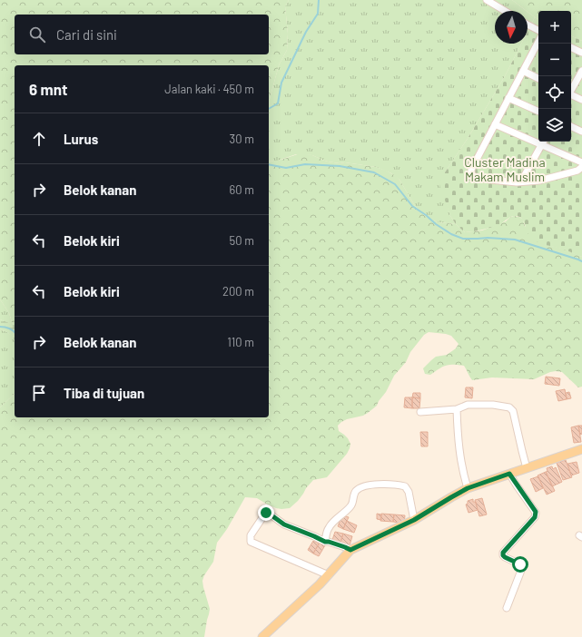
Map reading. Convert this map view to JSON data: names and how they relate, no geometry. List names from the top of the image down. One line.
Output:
{"parks":["Cluster Madina Makam Muslim"],"north":"bottom","page":{"map_buttons":["+","−"],"search":"Cari di sini","heading":["6 mnt","Jalan kaki · 450 m"],"list":[["Lurus","30 m"],["Belok kanan","60 m"],["Belok kiri","50 m"],["Belok kiri","200 m"],["Belok kanan","110 m"],"Tiba di tujuan"]}}
